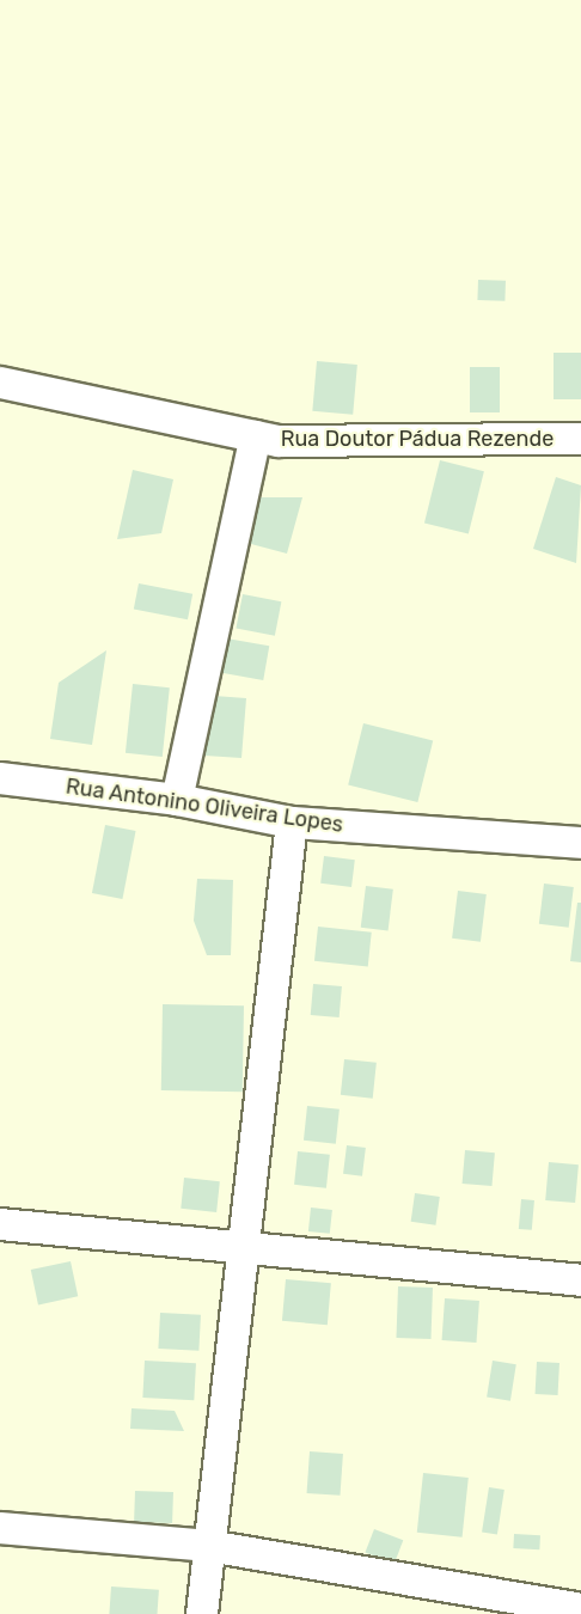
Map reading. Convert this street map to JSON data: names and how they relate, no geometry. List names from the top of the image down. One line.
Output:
{"streets":{"street":["Rua Doutor Pádua Rezende","Rua Antonino Oliveira Lopes"]}}
